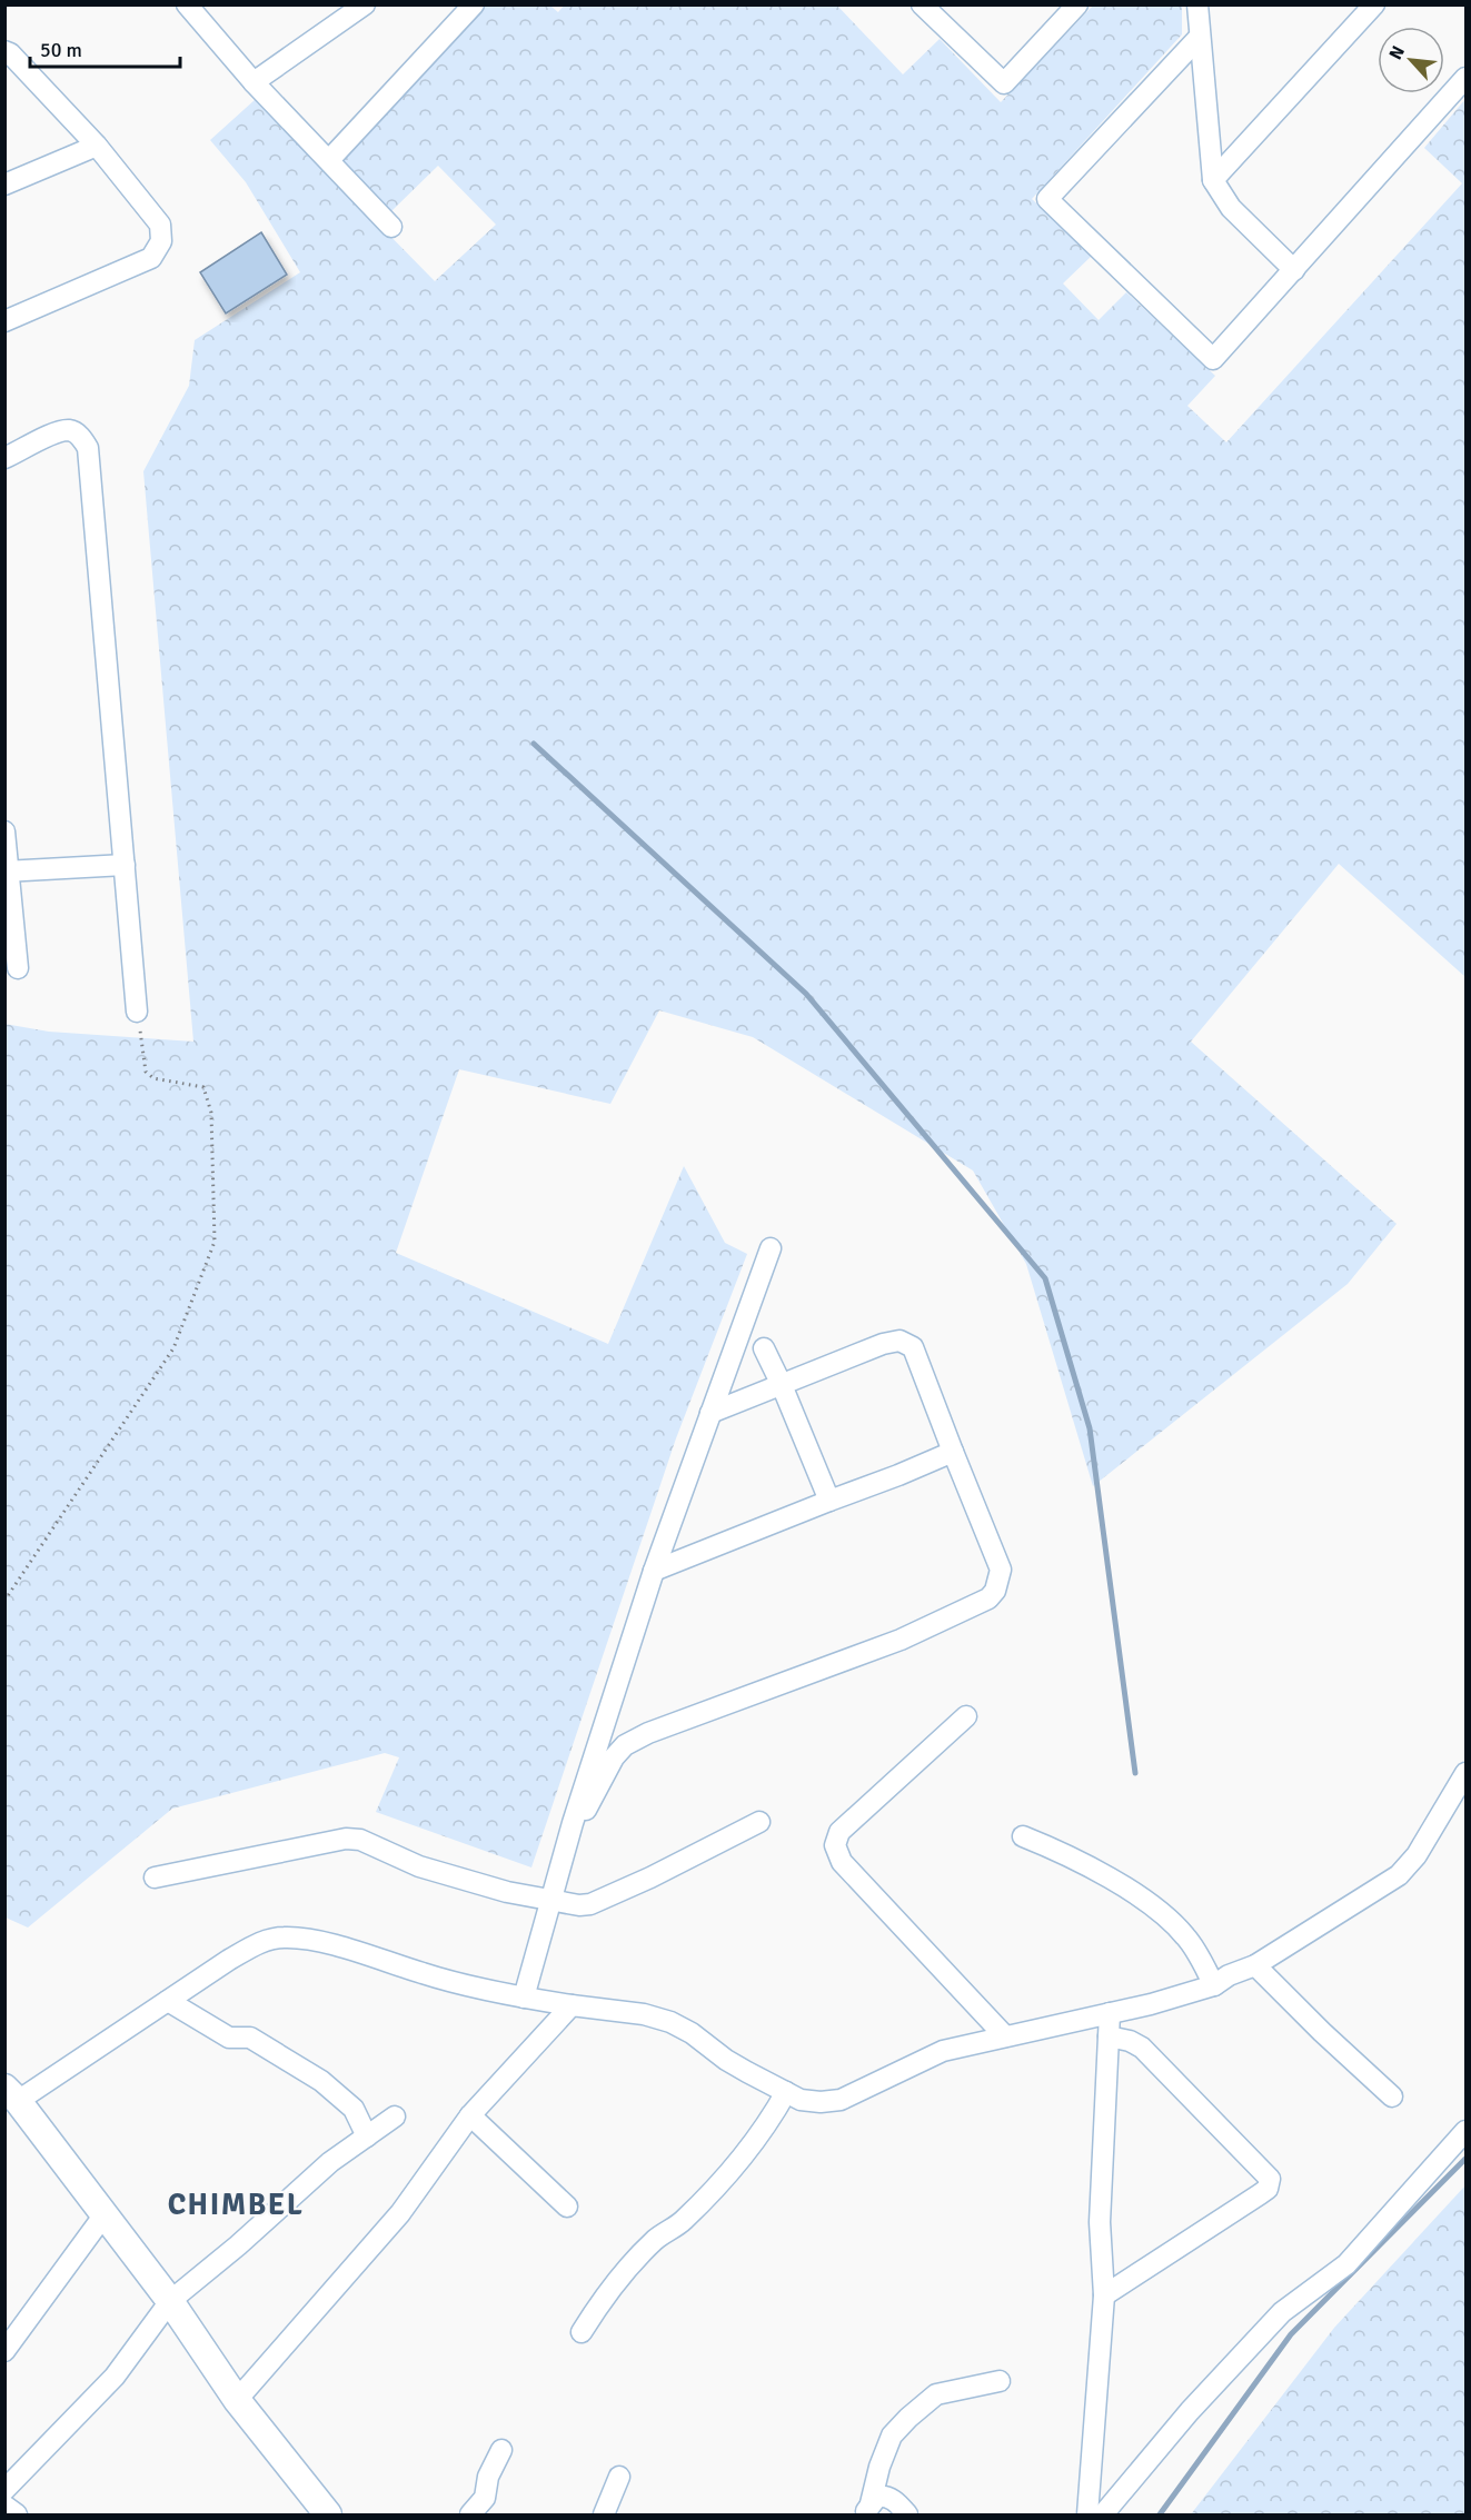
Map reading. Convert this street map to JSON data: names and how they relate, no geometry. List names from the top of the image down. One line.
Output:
{"districts":["CHIMBEL"],"scale_bar":"50 m","north":"top left"}
